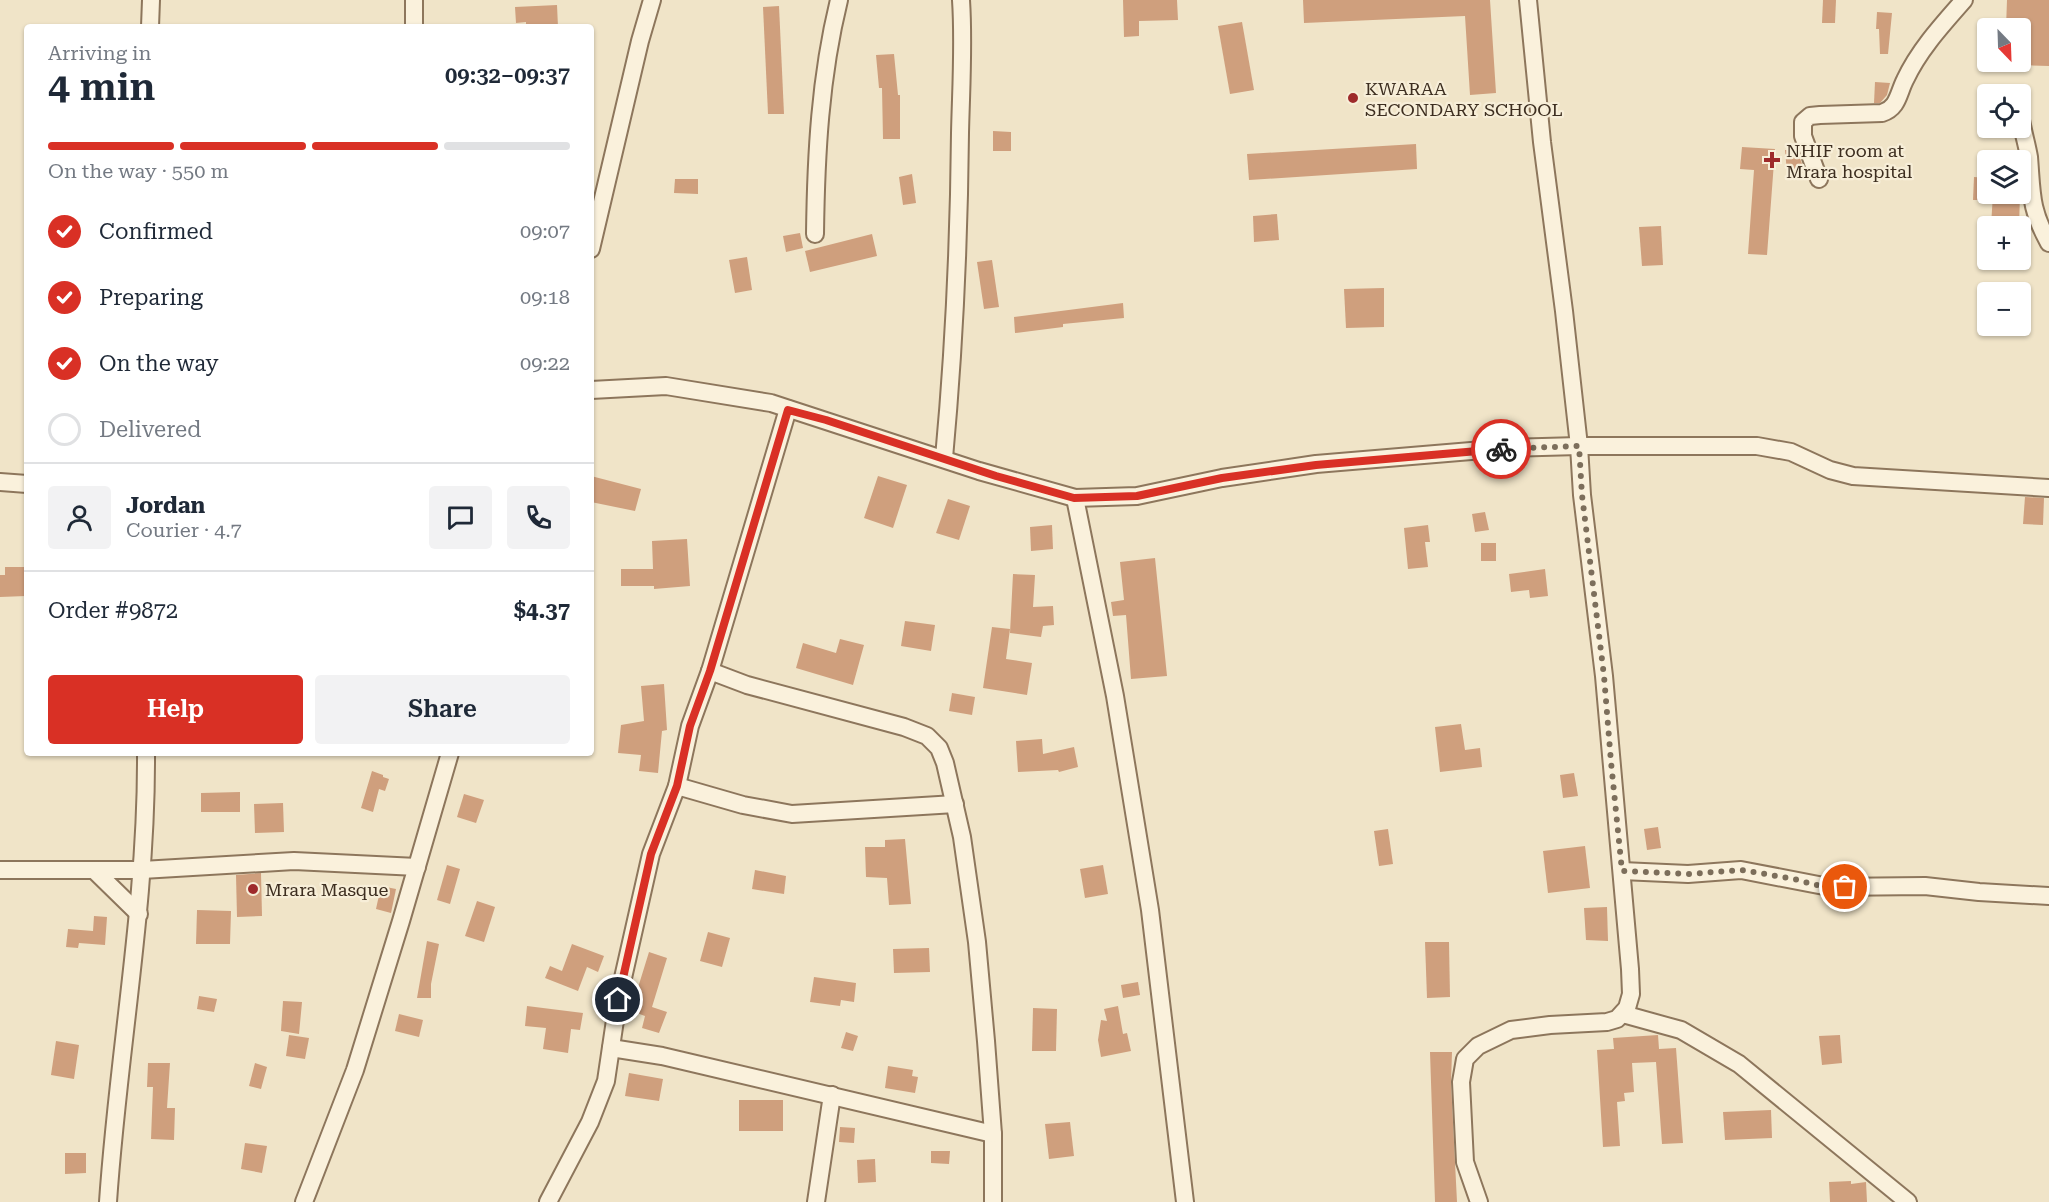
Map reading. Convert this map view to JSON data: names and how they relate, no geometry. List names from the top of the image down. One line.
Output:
{"places":{"other":["KWARAA SECONDARY SCHOOL","Mrara Masque"],"health":["NHIF room at Mrara hospital"]},"north":"bottom right","page":{"map_buttons":["+","−"],"heading":["4 min","Arriving in","09:32–09:37"],"panel":["Jordan","Courier · 4.7","Order #9872","$4.37"],"bar":"On the way · 550 m","list":[["Confirmed","09:07"],["Preparing","09:18"],["On the way","09:22"],"Delivered"],"buttons":["Help","Share"]}}
